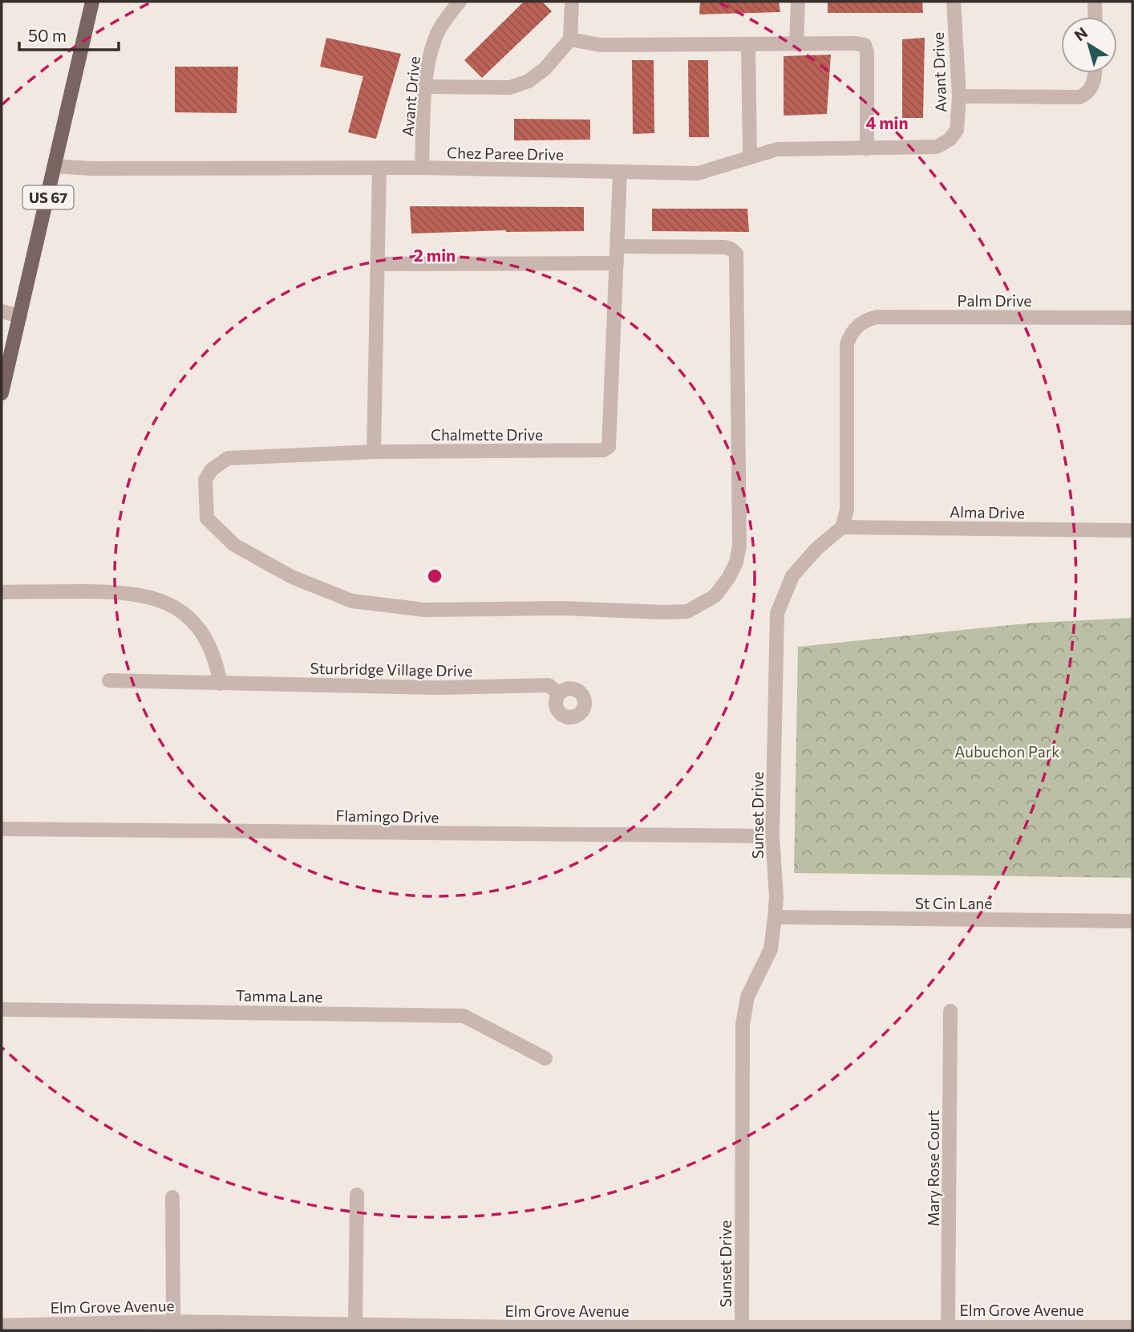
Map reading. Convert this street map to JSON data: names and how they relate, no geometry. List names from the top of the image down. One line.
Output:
{"streets":{"main road":["US 67"],"street":["Avant Drive","Chez Paree Drive","Palm Drive","Chalmette Drive","Alma Drive","Sturbridge Village Drive","Sunset Drive","Flamingo Drive","St Cin Lane","Tamma Lane","Mary Rose Court","Elm Grove Avenue"]},"crossings":[["Avant Drive","Chez Paree Drive"],["Chez Paree Drive","US 67"],["Chez Paree Drive","Chalmette Drive"],["Palm Drive","Alma Drive"],["Palm Drive","Sunset Drive"],["Alma Drive","Sunset Drive"],["Sunset Drive","Flamingo Drive"],["Sunset Drive","St Cin Lane"],["Sunset Drive","Elm Grove Avenue"],["Mary Rose Court","Elm Grove Avenue"]],"parks":["Aubuchon Park"],"scale_bar":"50 m","north":"top left","rings":["4 min","2 min"]}
